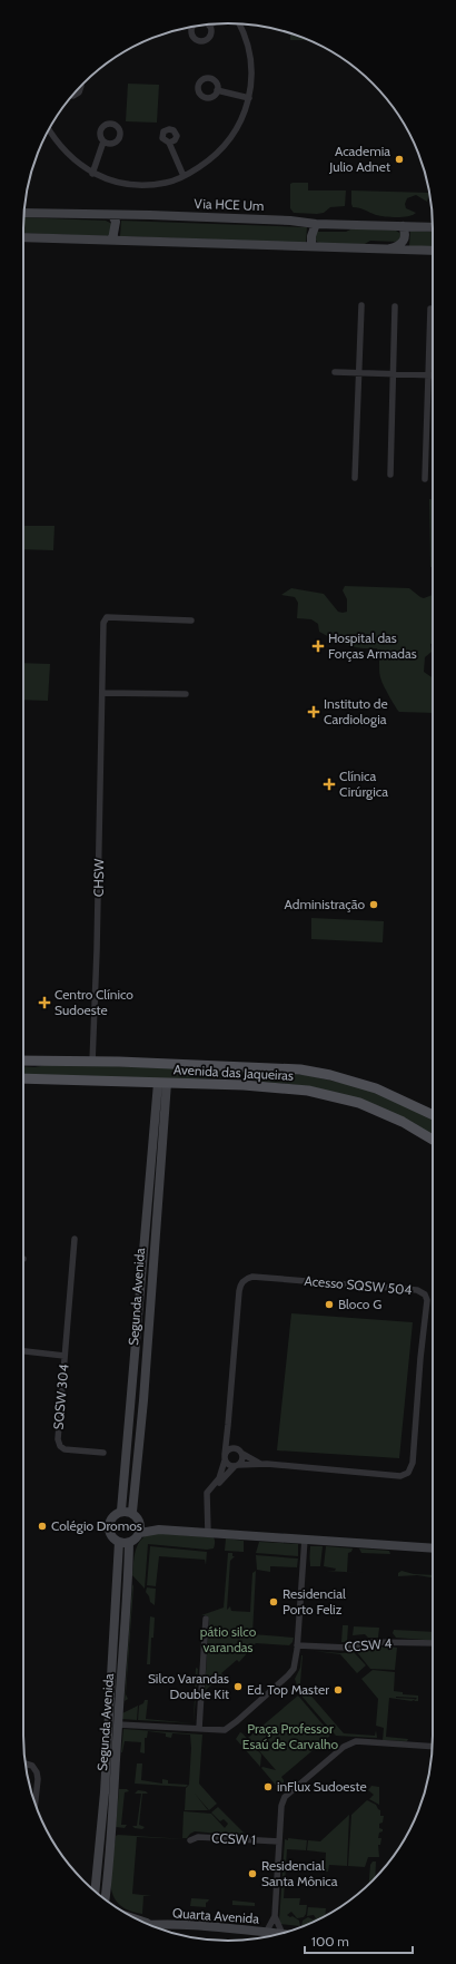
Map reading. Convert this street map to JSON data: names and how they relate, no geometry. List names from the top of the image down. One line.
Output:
{"streets":{"main road":["Avenida das Jaqueiras"],"street":["Via HCE Um","CHSW","Acesso SQSW 504","Segunda Avenida","SQSW 304","CCSW 4","CCSW 1","Quarta Avenida"]},"crossings":[["CHSW","Avenida das Jaqueiras"],["Avenida das Jaqueiras","Segunda Avenida"]],"parks":["pátio silco varandas","Praça Professor Esaú de Carvalho"],"places":{"other":["Academia Julio Adnet","Administração","Bloco G","Colégio Dromos","Residencial Porto Feliz","Silco Varandas Double Kit","Ed. Top Master","inFlux Sudoeste","Residencial Santa Mônica"],"health":["Hospital das Forças Armadas","Instituto de Cardiologia","Clínica Cirúrgica","Centro Clínico Sudoeste"]},"scale_bar":"100 m"}
